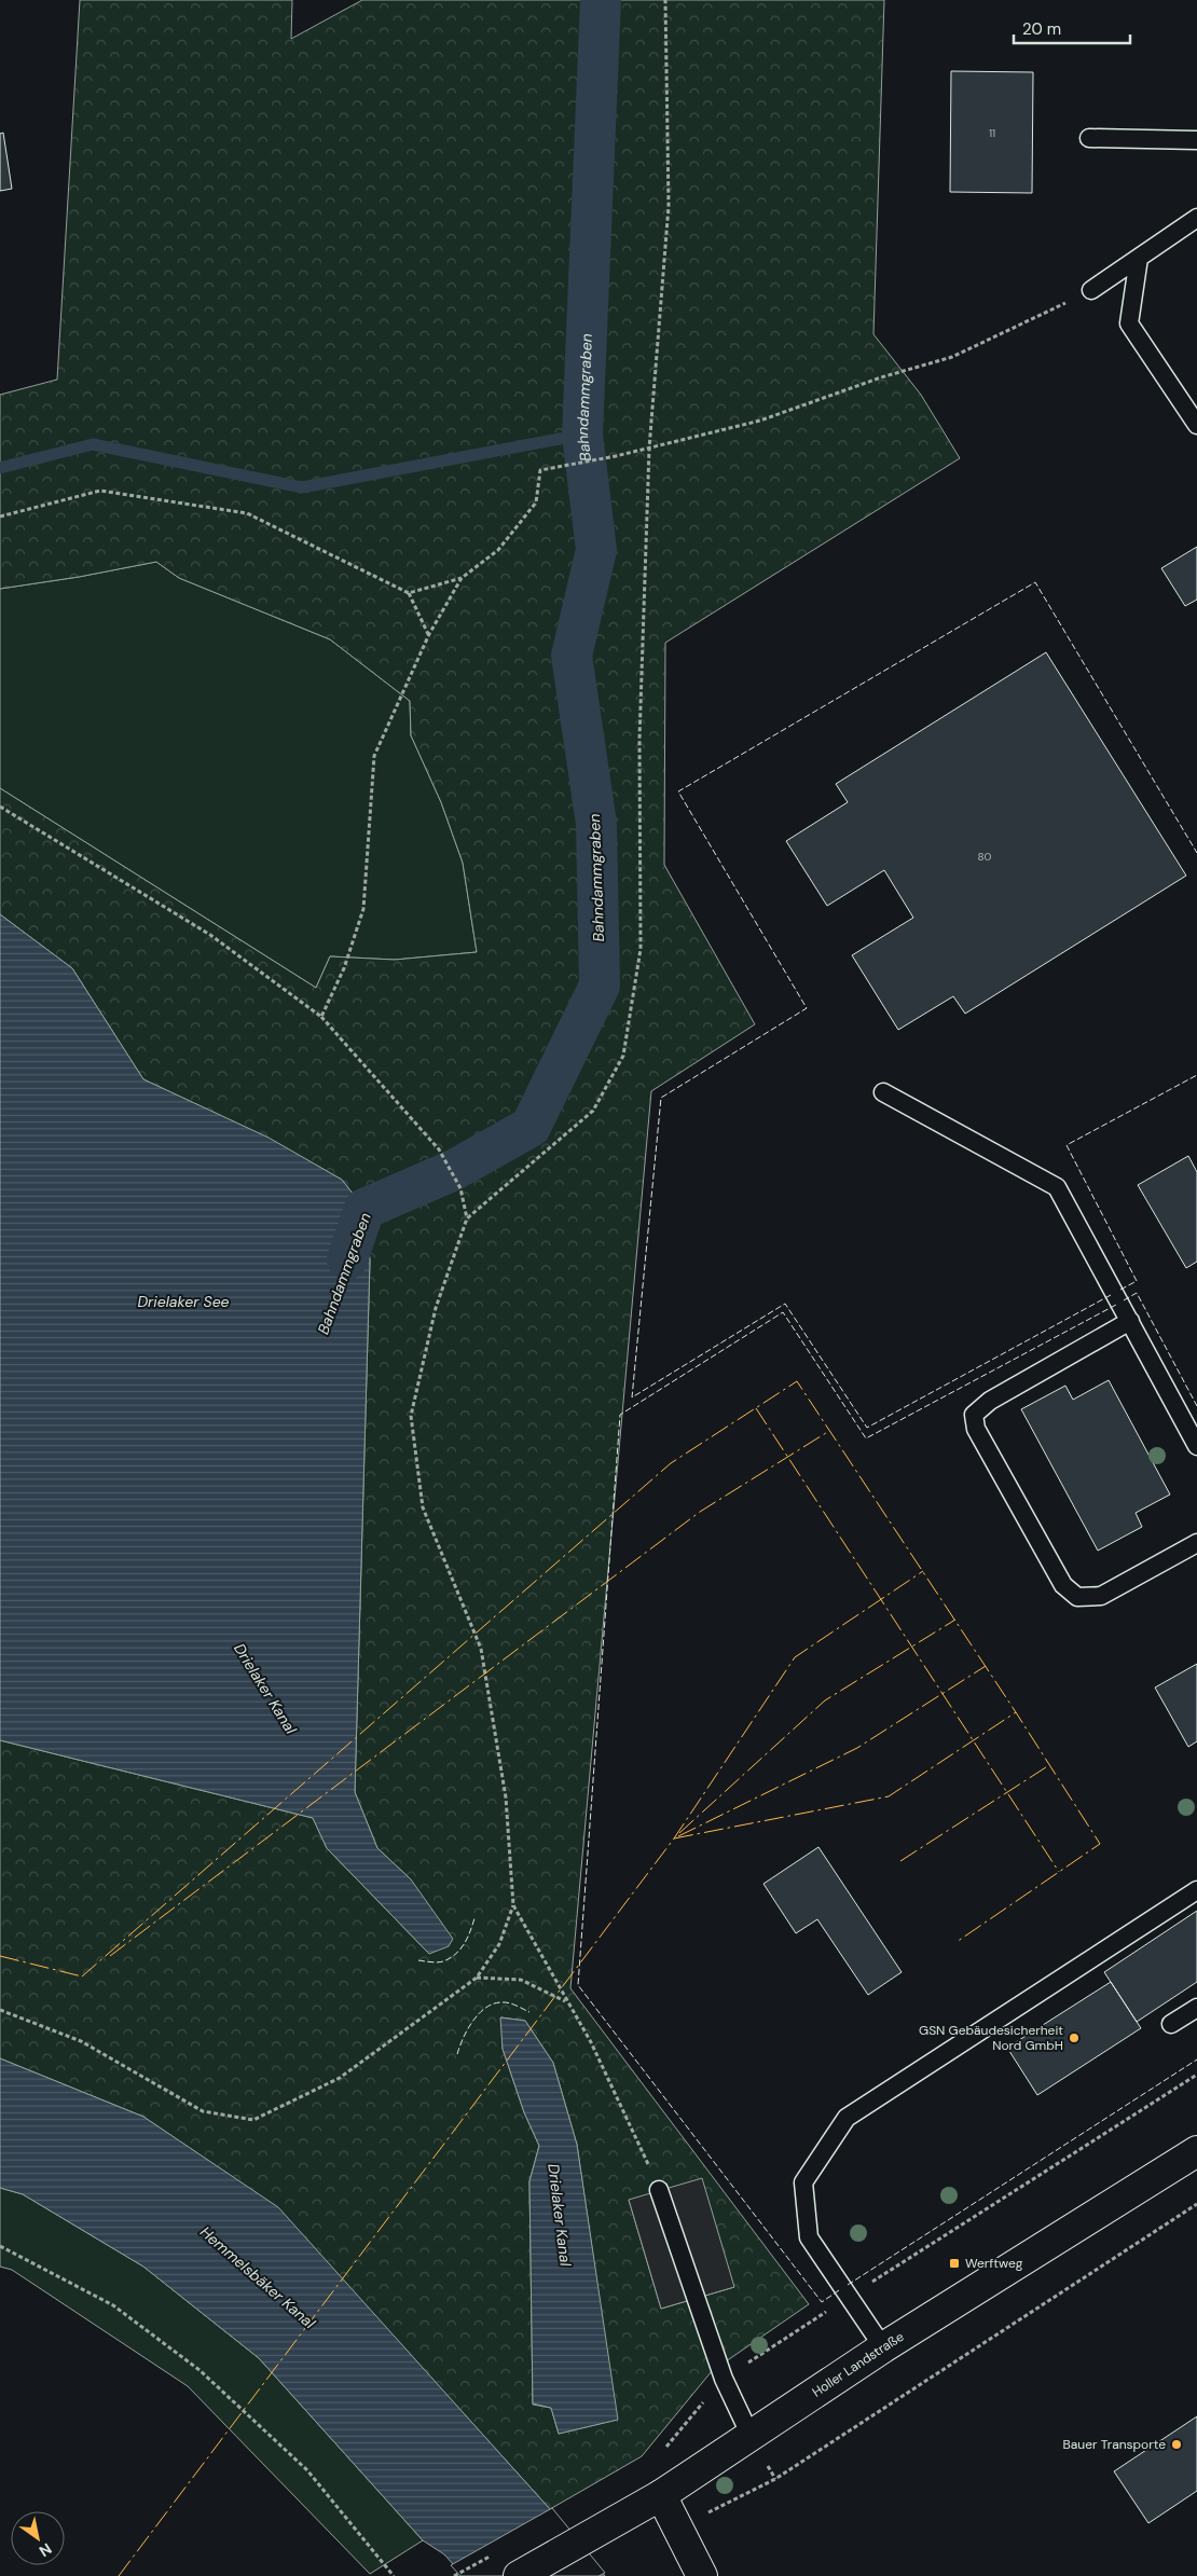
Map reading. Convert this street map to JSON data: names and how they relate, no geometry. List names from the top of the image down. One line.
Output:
{"streets":{"main road":["Holler Landstraße"]},"water":["Bahndammgraben","Drielaker See","Drielaker Kanal","Hemmelsbäker Kanal"],"places":{"other":["GSN Gebäudesicherheit Nord GmbH","Bauer Transporte"],"transit":["Werftweg"]},"house_numbers":["11","80"],"scale_bar":"20 m","north":"bottom right"}
